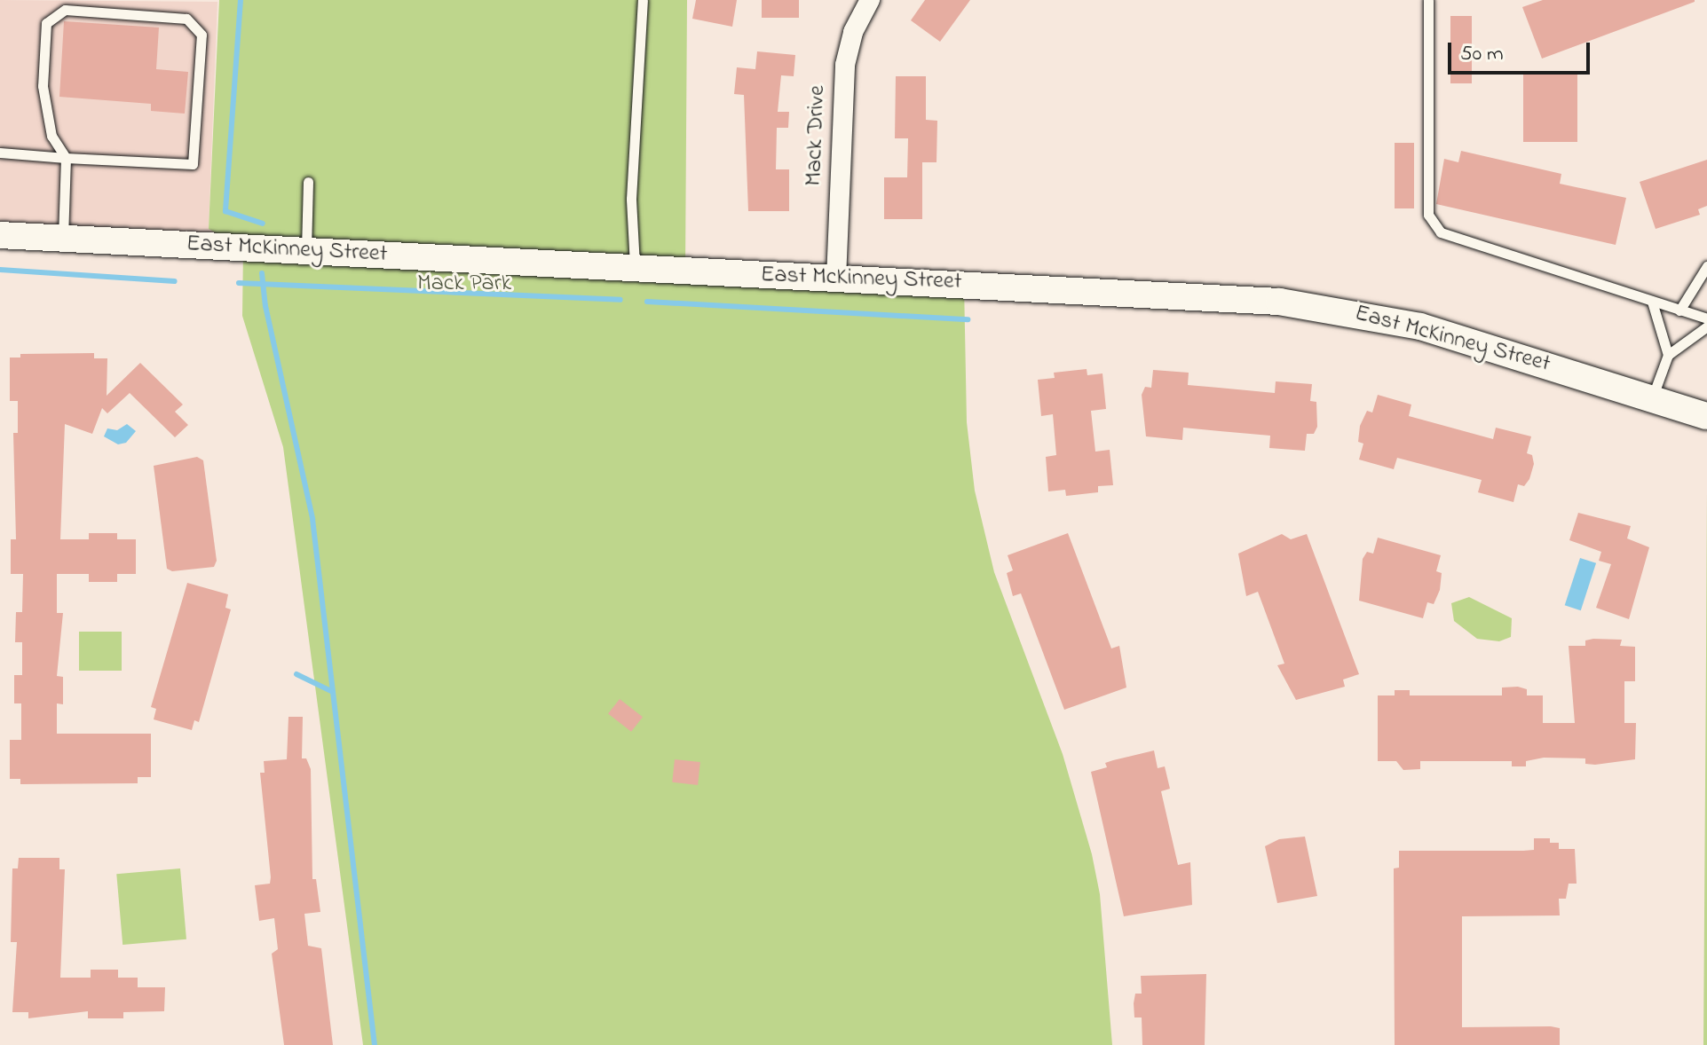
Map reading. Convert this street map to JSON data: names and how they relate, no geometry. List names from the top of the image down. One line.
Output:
{"streets":{"main road":["East McKinney Street"],"street":["Mack Drive"]},"crossings":[["Mack Drive","East McKinney Street"]],"parks":["Mack Park"],"scale_bar":"50 m"}
